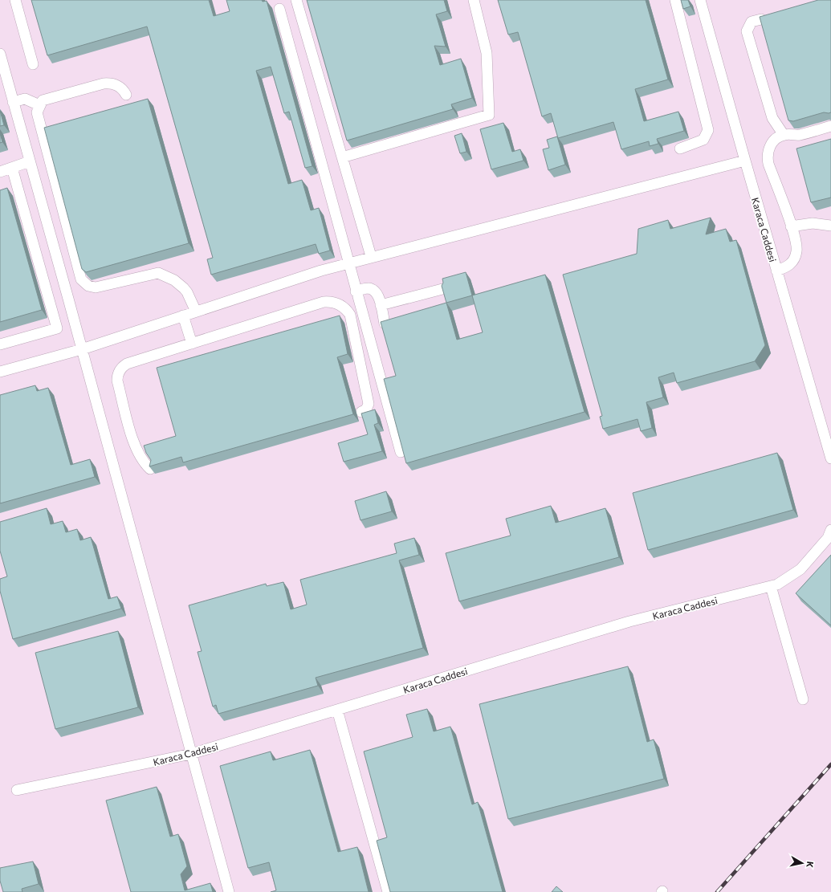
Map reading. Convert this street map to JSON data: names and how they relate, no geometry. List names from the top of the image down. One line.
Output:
{"streets":{"street":["Karaca Caddesi"]},"north":"right"}
